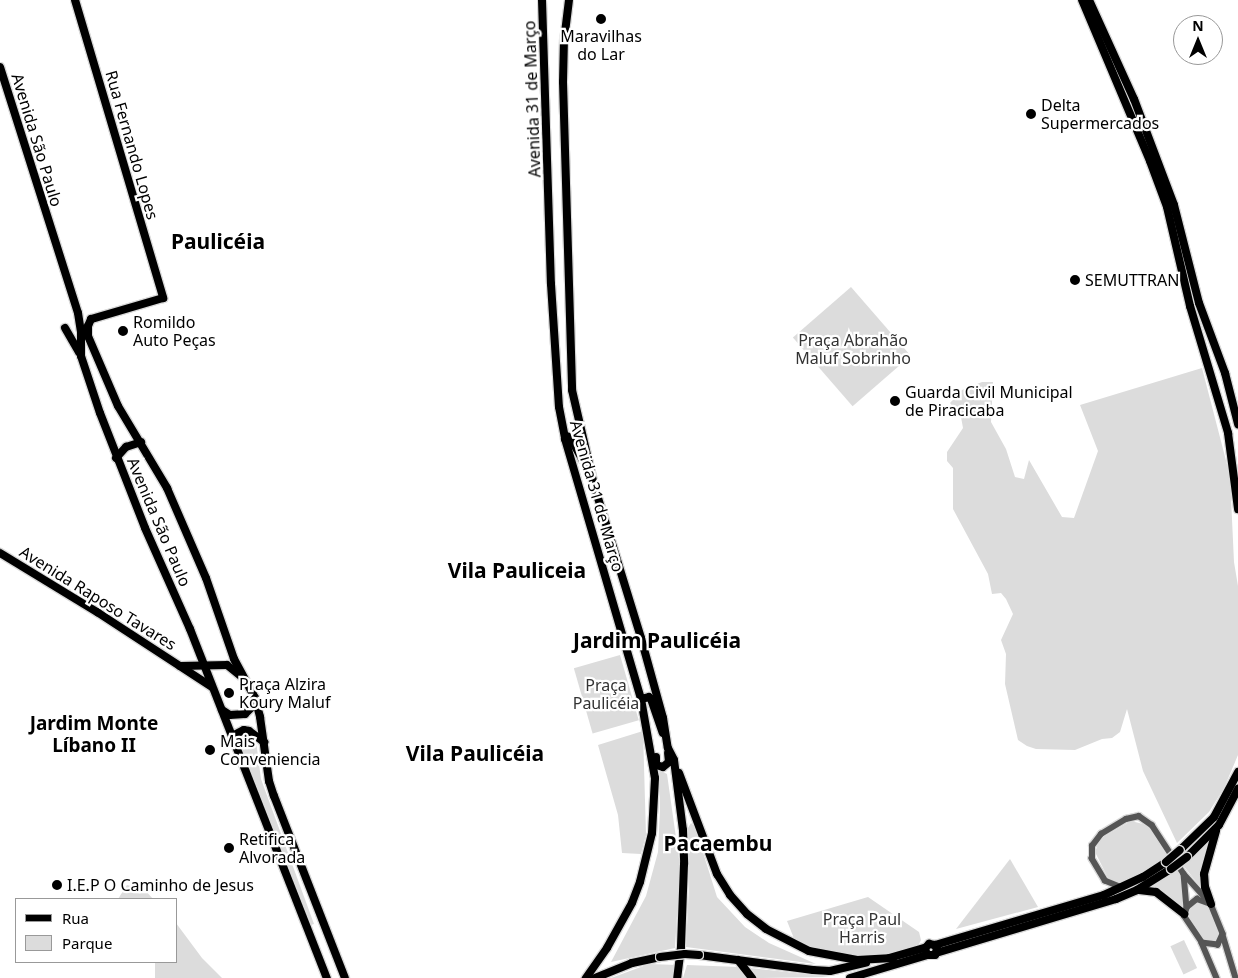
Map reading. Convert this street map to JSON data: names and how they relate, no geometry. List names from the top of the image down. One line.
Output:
{"streets":{"main road":["Avenida 31 de Março","Avenida São Paulo","Rua Fernando Lopes","Avenida Raposo Tavares"]},"crossings":[["Avenida São Paulo","Rua Fernando Lopes"],["Avenida São Paulo","Avenida Raposo Tavares"]],"districts":["Paulicéia","Vila Pauliceia","Jardim Paulicéia","Jardim Monte Líbano II","Vila Paulicéia","Pacaembu"],"parks":["Praça Abrahão Maluf Sobrinho","Praça Paulicéia","Praça Paul Harris"],"places":["Maravilhas do Lar","Delta Supermercados","SEMUTTRAN","Romildo Auto Peças","Guarda Civil Municipal de Piracicaba","Praça Alzira Koury Maluf","Mais Conveniencia","Retifica Alvorada","I.E.P O Caminho de Jesus"],"legend":["Rua","Parque"],"north":"top"}
